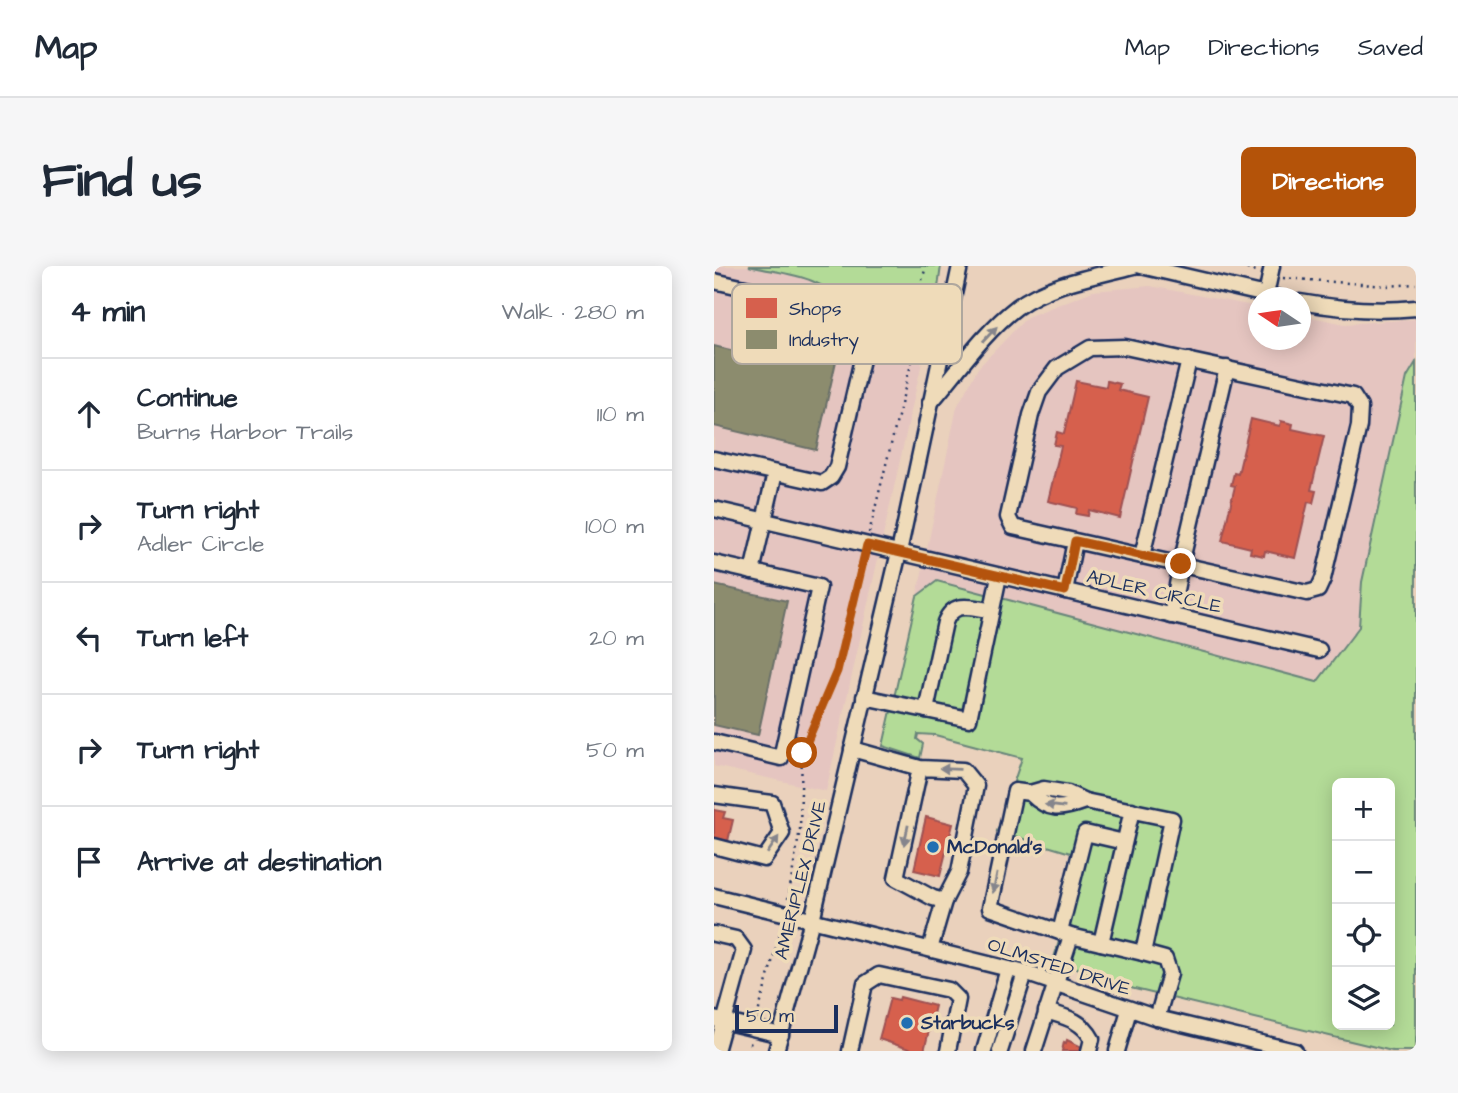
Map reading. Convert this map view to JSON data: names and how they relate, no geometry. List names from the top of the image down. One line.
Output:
{"streets":{"street":["ADLER CIRCLE","AMERIPLEX DRIVE","OLMSTED DRIVE"]},"crossings":[["ADLER CIRCLE","AMERIPLEX DRIVE"],["AMERIPLEX DRIVE","OLMSTED DRIVE"]],"places":["McDonald's","Starbucks"],"legend":["Shops","Industry"],"scale_bar":"50 m","north":"left","page":{"header":"Map","nav":["Map","Directions","Saved"],"buttons":"Directions","title":"Find us","heading":["4 min","Walk · 280 m"],"list":[["Continue","Burns Harbor Trails","110 m"],["Turn right","Adler Circle","100 m"],["Turn left","20 m"],["Turn right","50 m"],"Arrive at destination"],"map_buttons":["+","−"],"scale":"50 m"}}
